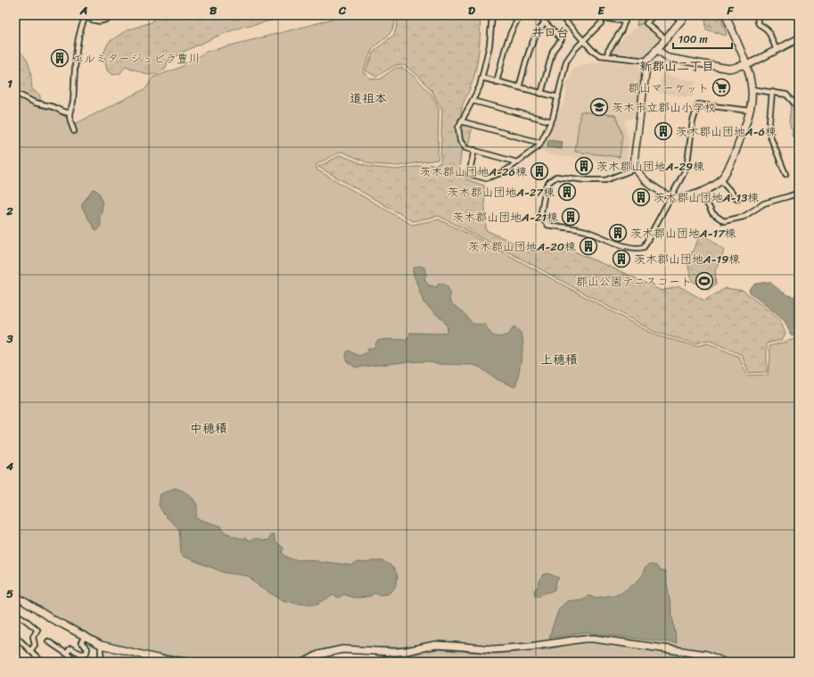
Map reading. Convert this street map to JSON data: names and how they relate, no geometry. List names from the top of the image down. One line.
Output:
{"districts":["井口台","新郡山二丁目","道祖本","上穂積","中穂積"],"places":{"building":["エルミタージュビラ豊川","茨木郡山団地A-6棟","茨木郡山団地A-29棟","茨木郡山団地A-26棟","茨木郡山団地A-27棟","茨木郡山団地A-13棟","茨木郡山団地A-21棟","茨木郡山団地A-17棟","茨木郡山団地A-20棟","茨木郡山団地A-19棟"],"supermarket":["郡山マーケット"],"school or university":["茨木市立郡山小学校"],"sports":["郡山公園テニスコート"]},"scale_bar":"100 m","grid":{"columns":["A","B","C","D","E","F"],"rows":["1","2","3","4","5"]}}
